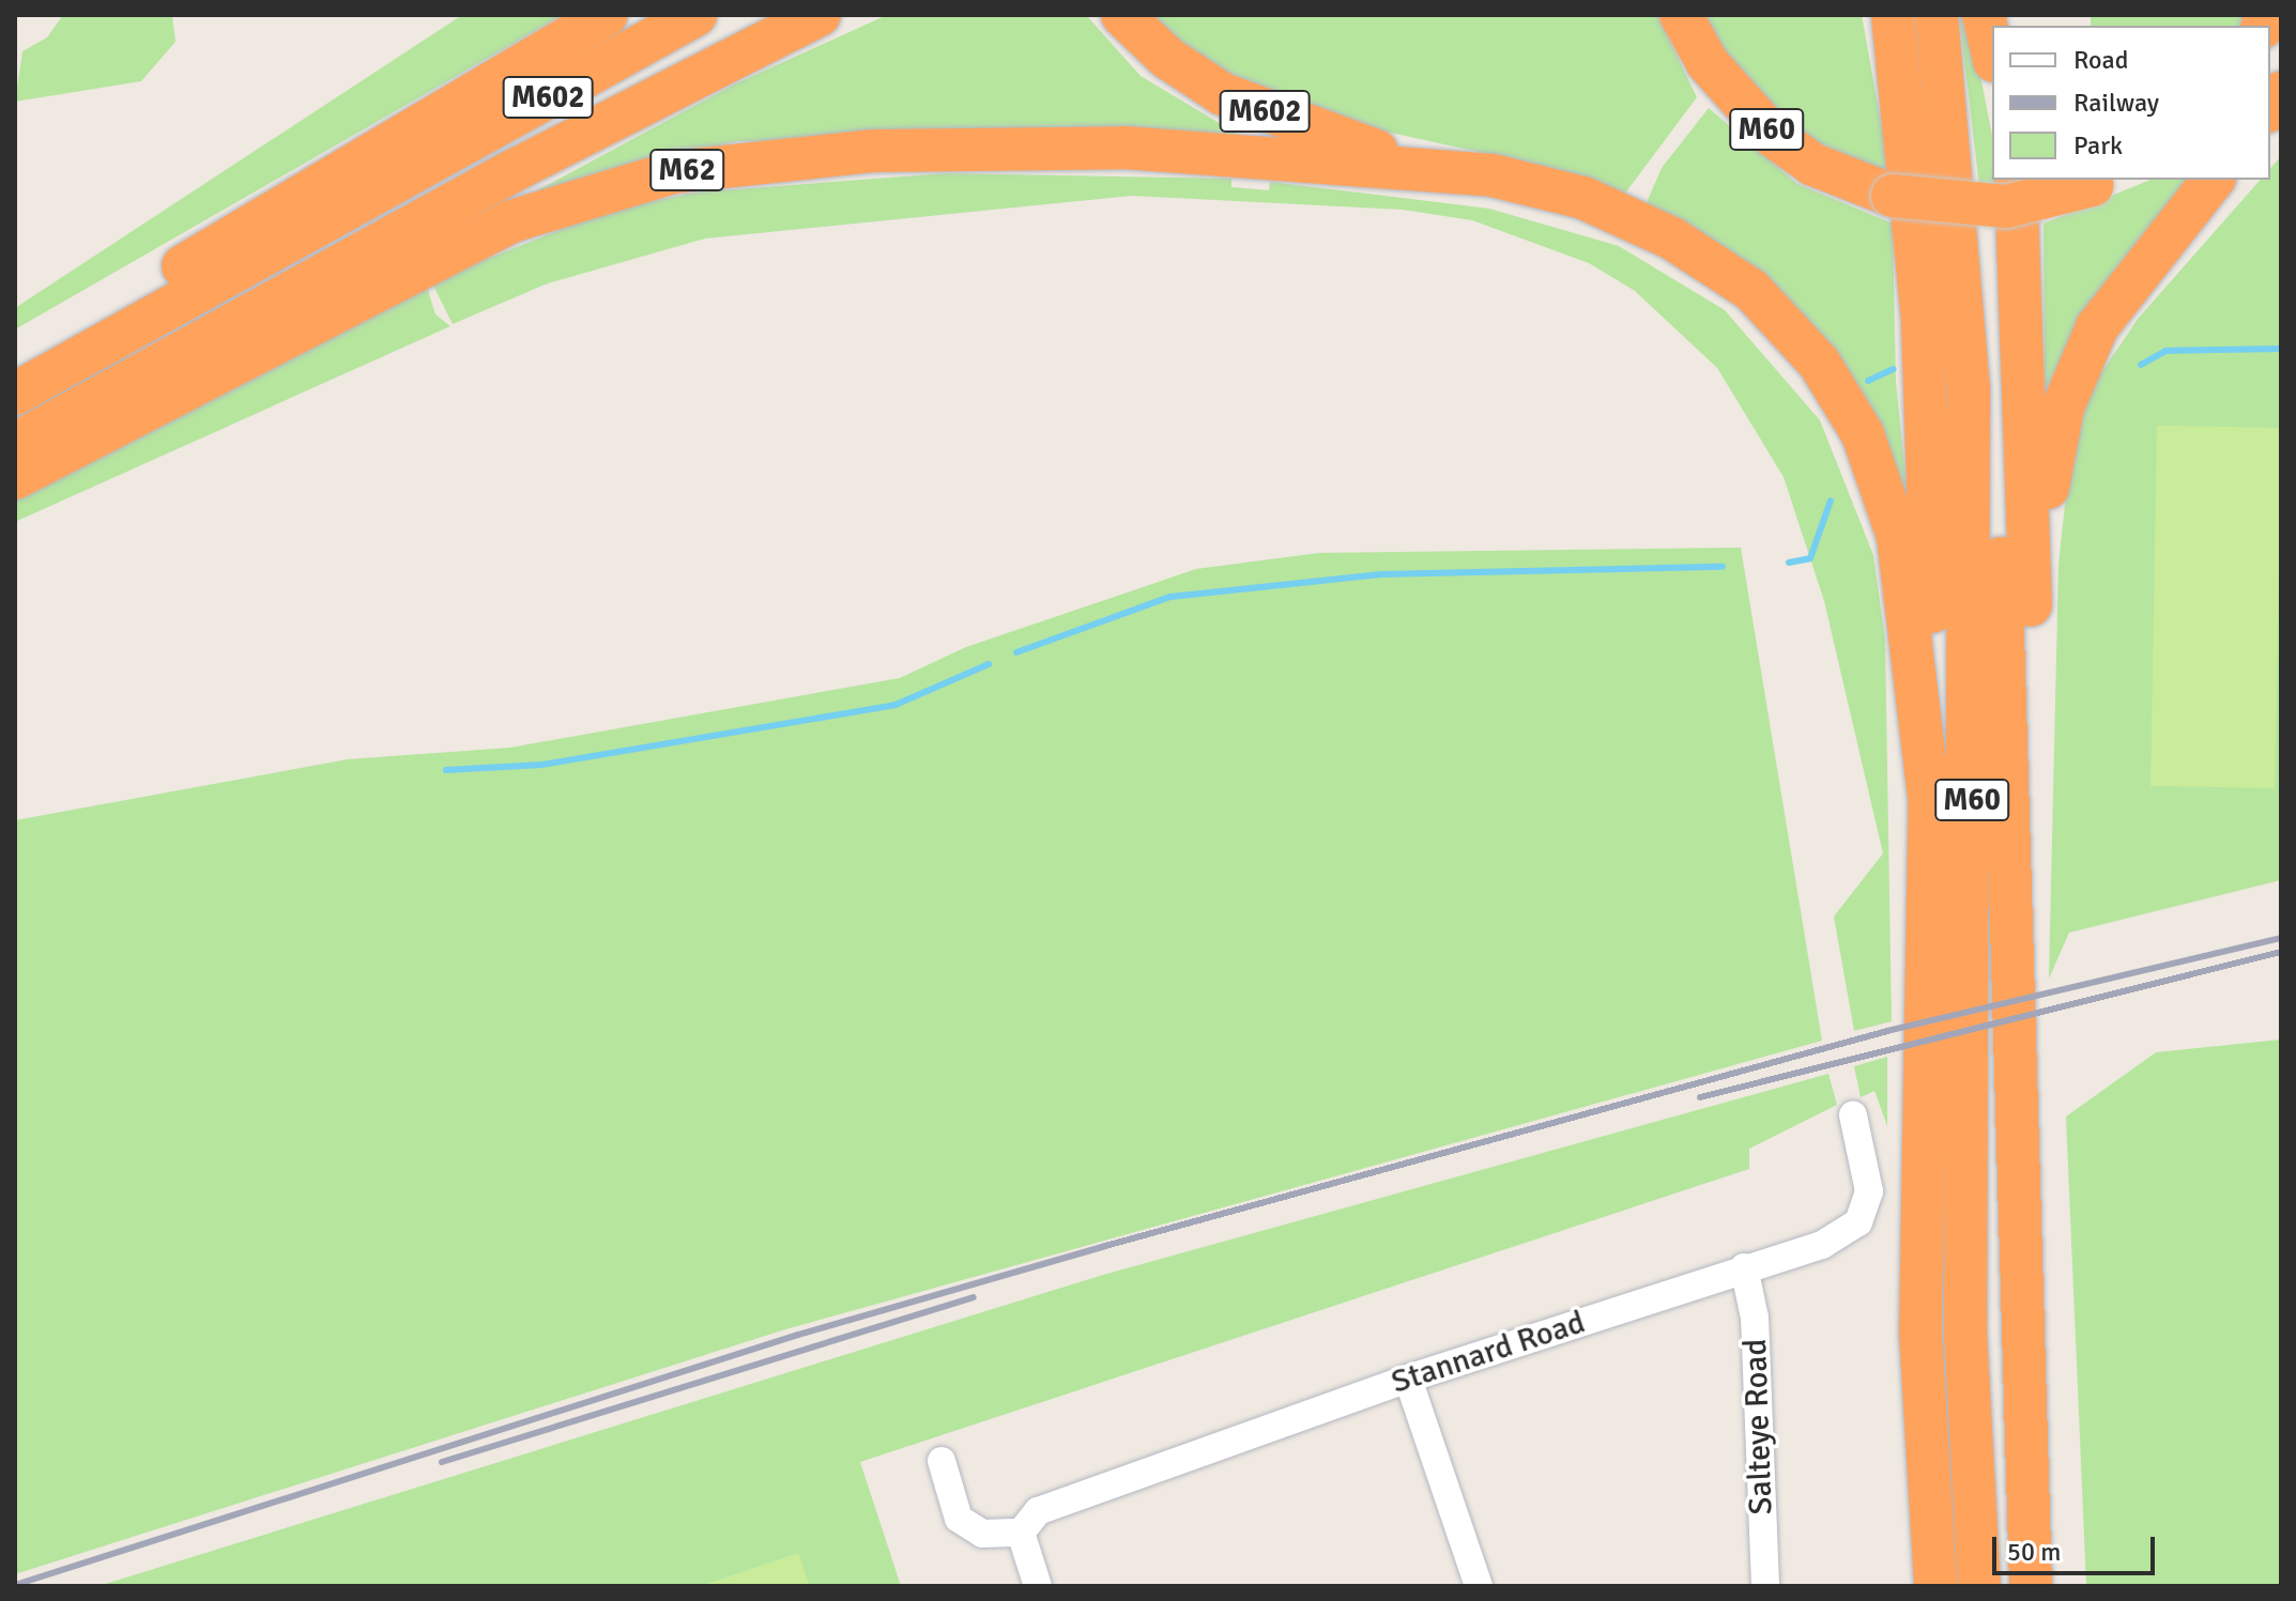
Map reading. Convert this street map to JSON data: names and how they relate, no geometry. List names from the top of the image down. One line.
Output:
{"streets":{"highway":["M602","M60","M62"],"street":["Stannard Road","Salteye Road"]},"crossings":[["M602","M60"],["M602","M62"],["M60","M62"],["Stannard Road","Salteye Road"]],"legend":["Road","Railway","Park"],"scale_bar":"50 m"}
